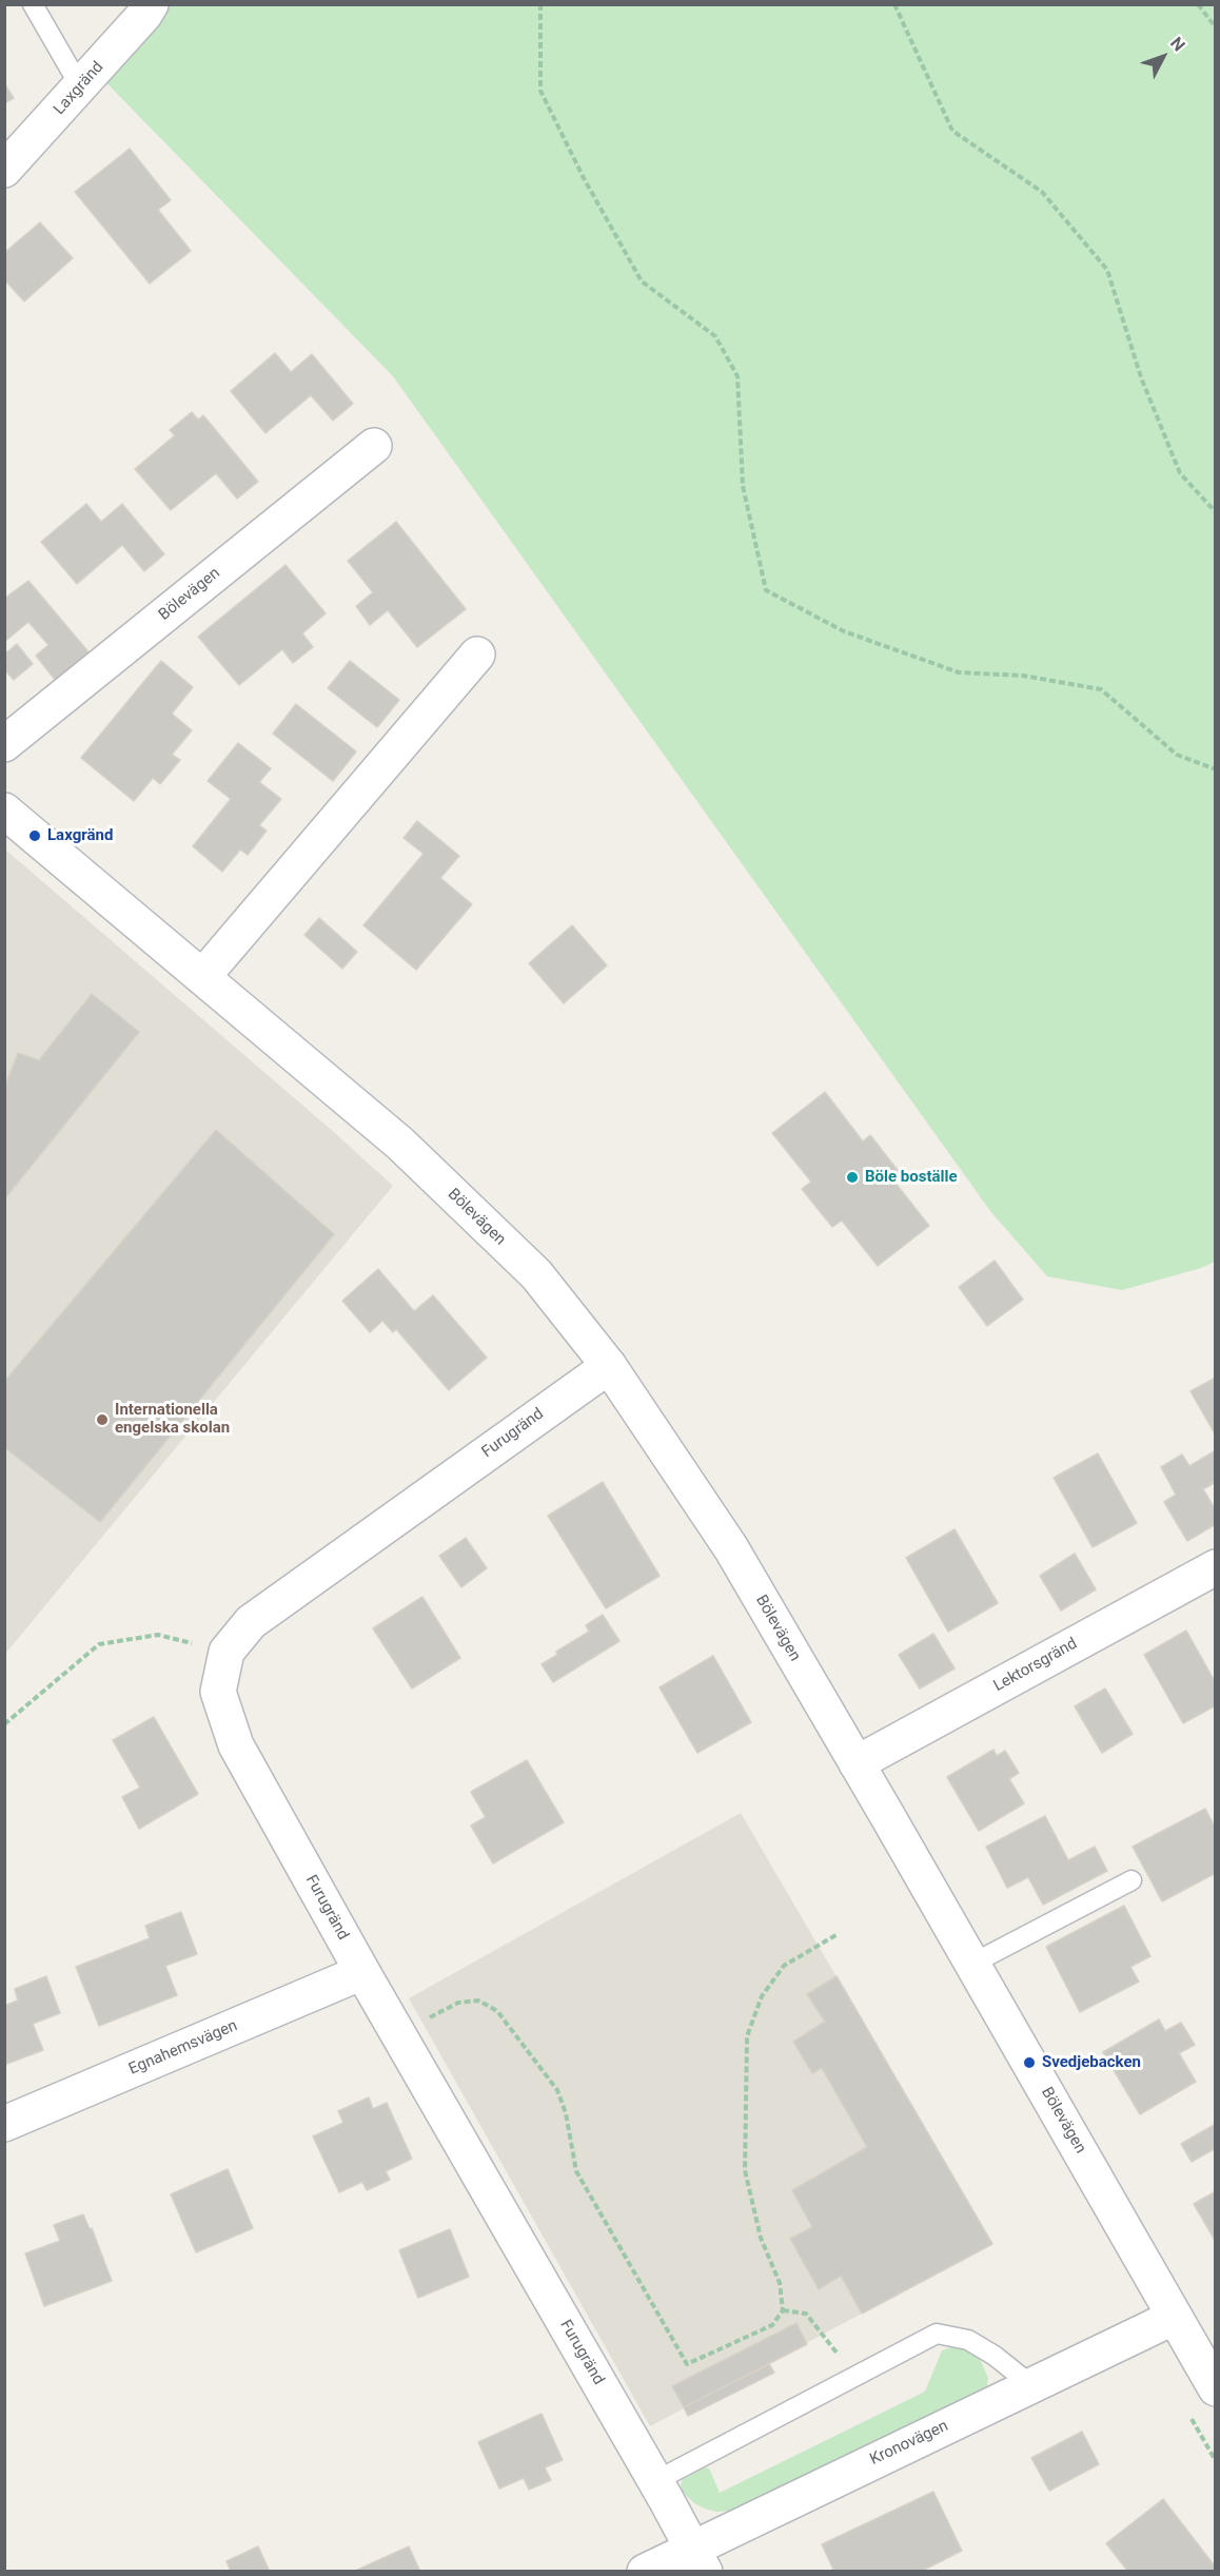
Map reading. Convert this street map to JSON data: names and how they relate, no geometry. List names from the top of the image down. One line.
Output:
{"streets":{"street":["Laxgränd","Bölevägen","Furugränd","Lektorsgränd","Egnahemsvägen","Kronovägen"]},"crossings":[["Bölevägen","Furugränd"],["Bölevägen","Lektorsgränd"],["Bölevägen","Kronovägen"],["Furugränd","Egnahemsvägen"],["Furugränd","Kronovägen"]],"places":["Laxgränd","Böle boställe","Internationella engelska skolan","Svedjebacken"],"north":"top right"}
